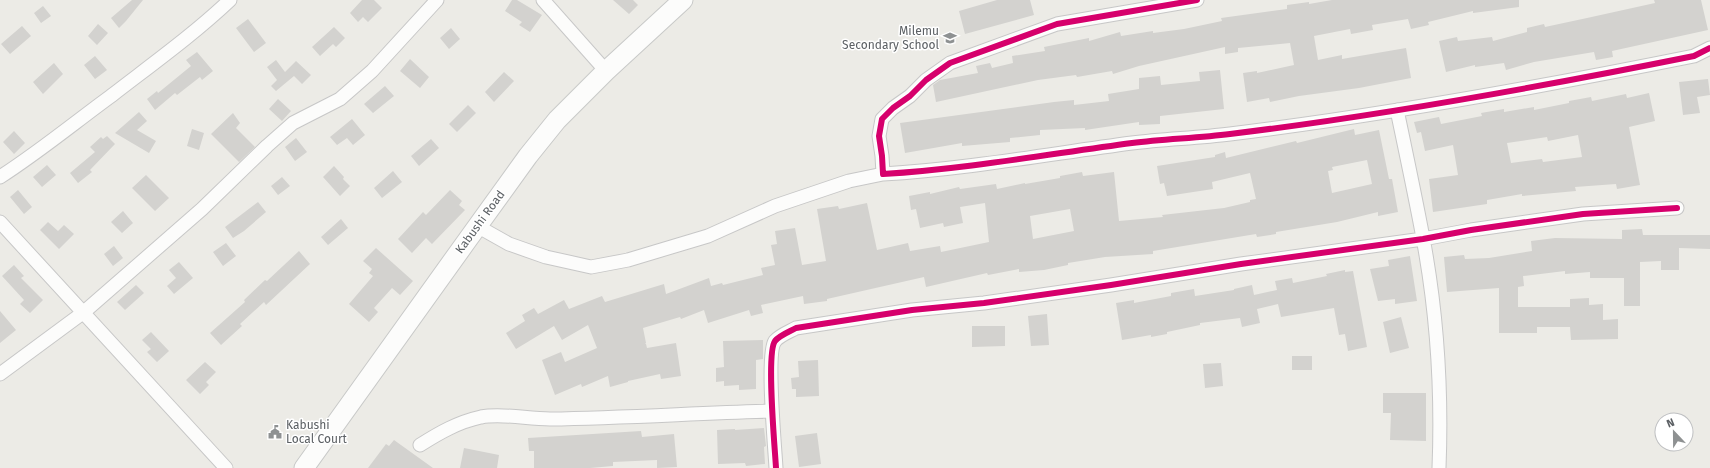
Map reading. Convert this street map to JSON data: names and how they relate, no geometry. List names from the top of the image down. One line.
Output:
{"streets":{"main road":["Kabushi Road"]},"places":{"school or university":["Milemu Secondary School"],"public building":["Kabushi Local Court"]},"north":"top"}
